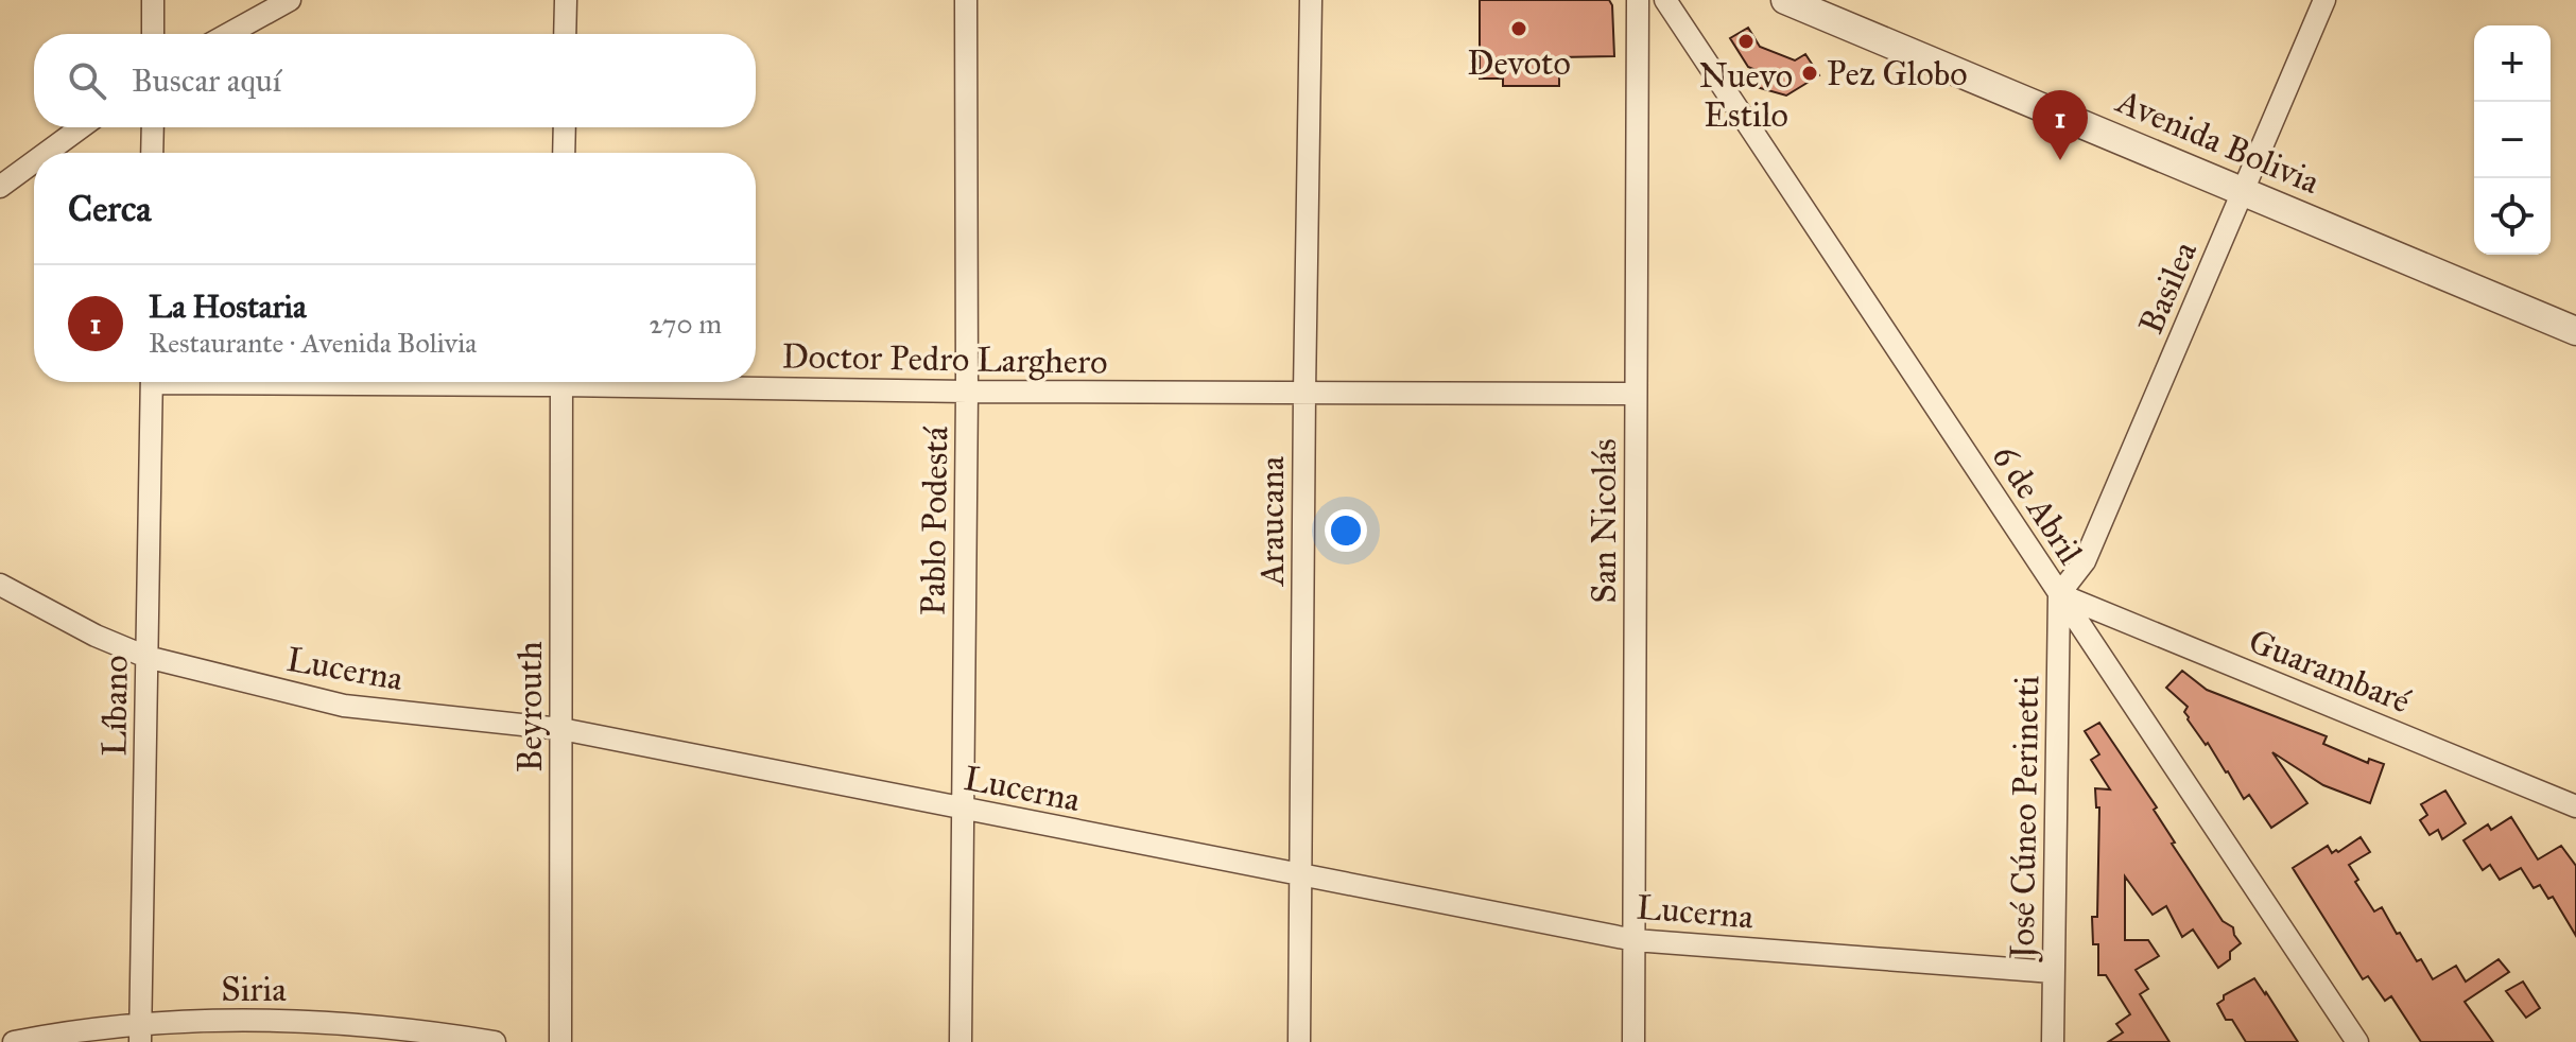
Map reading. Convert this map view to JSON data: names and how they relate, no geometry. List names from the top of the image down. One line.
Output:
{"streets":{"street":["Avenida Bolivia","Basilea","Doctor Pedro Larghero","6 de Abril","Pablo Podestá","Araucana","San Nicolás","Lucerna","Guarambaré","Líbano","Beyrouth","José Cúneo Perinetti","Siria"]},"crossings":[["Avenida Bolivia","Basilea"],["Basilea","6 de Abril"],["Basilea","Guarambaré"],["Basilea","José Cúneo Perinetti"],["Doctor Pedro Larghero","Pablo Podestá"],["Doctor Pedro Larghero","Araucana"],["Doctor Pedro Larghero","San Nicolás"],["6 de Abril","Guarambaré"],["6 de Abril","José Cúneo Perinetti"],["Pablo Podestá","Lucerna"],["Araucana","Lucerna"],["San Nicolás","Lucerna"],["Lucerna","Líbano"],["Lucerna","Beyrouth"],["Lucerna","José Cúneo Perinetti"],["Guarambaré","José Cúneo Perinetti"],["Líbano","Siria"]],"places":["Devoto","Nuevo Estilo","Pez Globo"],"page":{"map_buttons":["+","−"],"search":"Buscar aquí","pins":"1","heading":"Cerca","list":[{"mark":"1","name":"La Hostaria","note":"Restaurante · Avenida Bolivia","value":"270 m"}]}}
